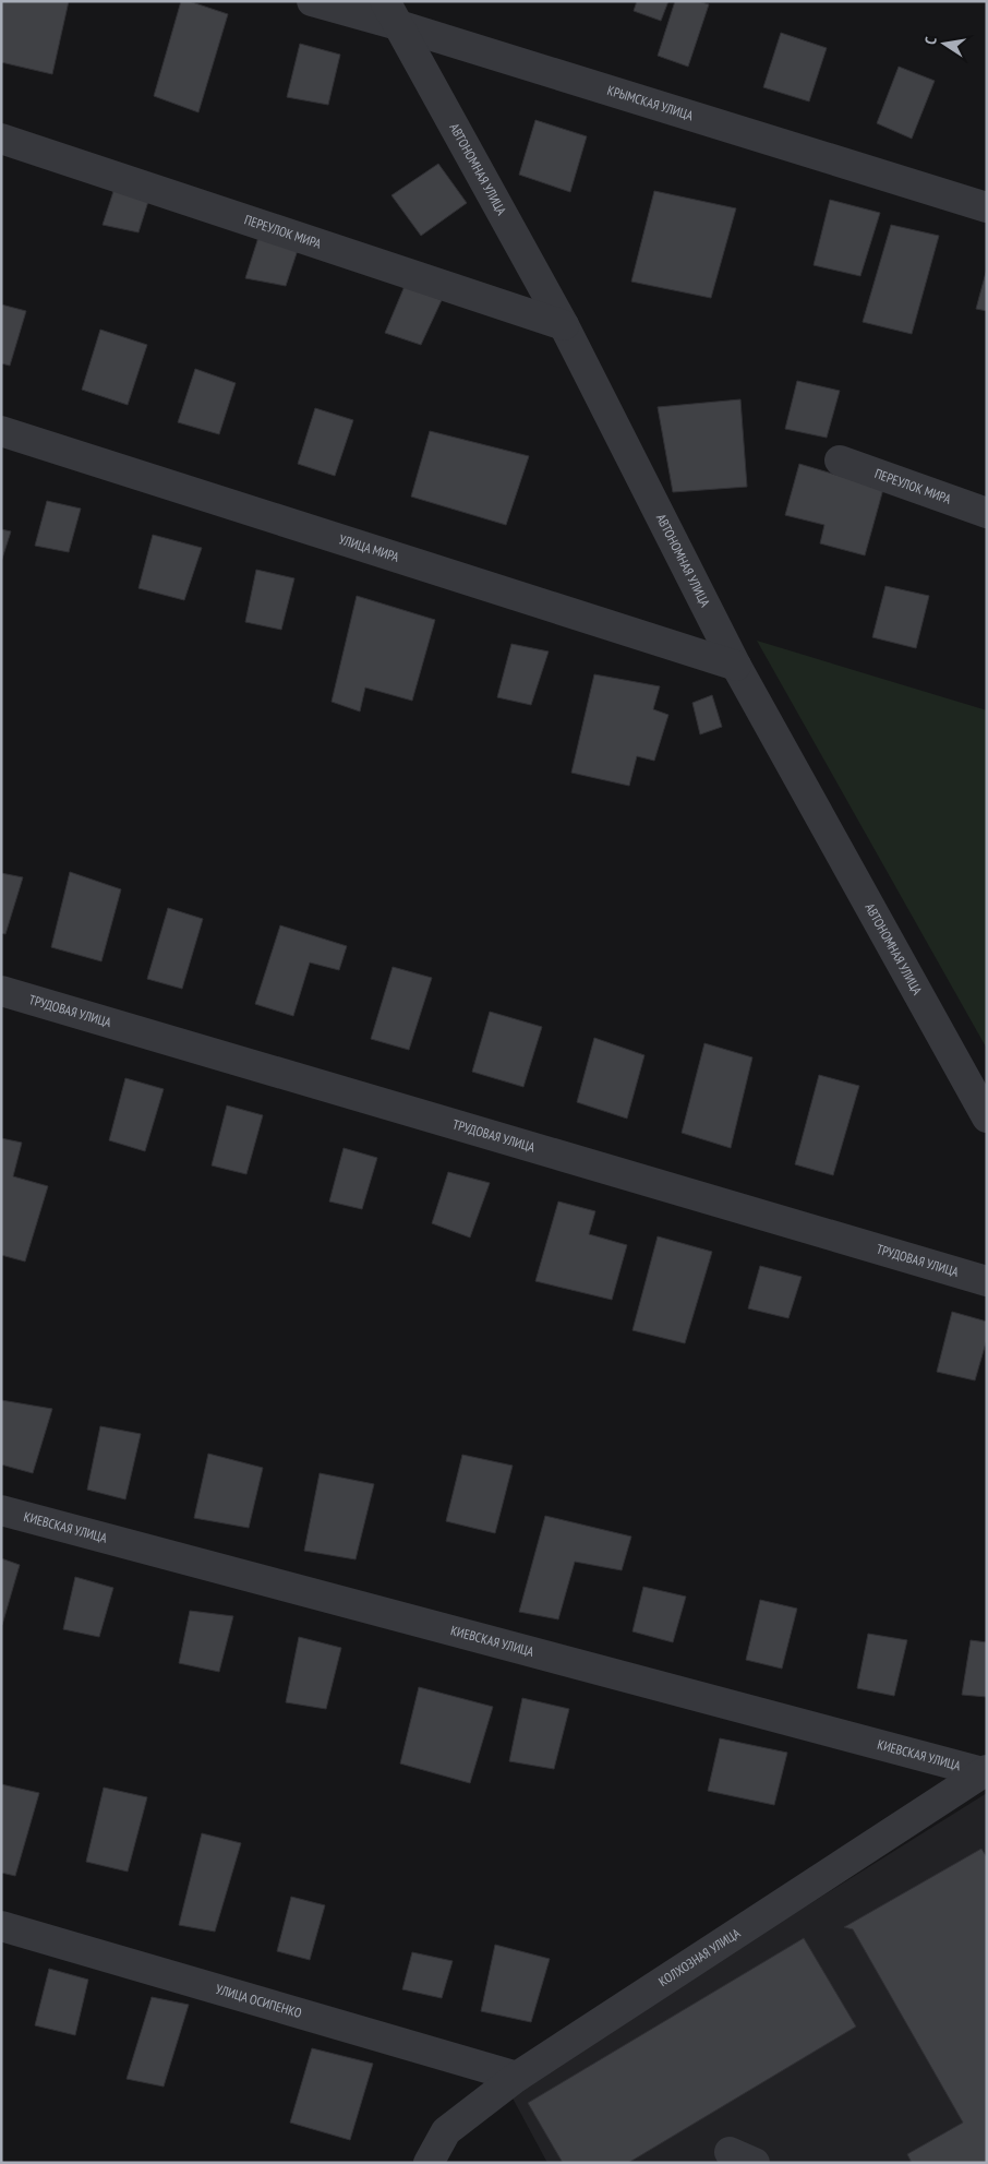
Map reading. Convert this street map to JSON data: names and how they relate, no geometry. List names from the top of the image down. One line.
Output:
{"streets":{"street":["КРЫМСКАЯ УЛИЦА","АВТОНОМНАЯ УЛИЦА","ПЕРЕУЛОК МИРА","УЛИЦА МИРА","ТРУДОВАЯ УЛИЦА","КИЕВСКАЯ УЛИЦА","КОЛХОЗНАЯ УЛИЦА","УЛИЦА ОСИПЕНКО"]},"crossings":[["КРЫМСКАЯ УЛИЦА","АВТОНОМНАЯ УЛИЦА"],["АВТОНОМНАЯ УЛИЦА","ПЕРЕУЛОК МИРА"],["АВТОНОМНАЯ УЛИЦА","УЛИЦА МИРА"],["КИЕВСКАЯ УЛИЦА","КОЛХОЗНАЯ УЛИЦА"],["КОЛХОЗНАЯ УЛИЦА","УЛИЦА ОСИПЕНКО"]],"north":"left"}
